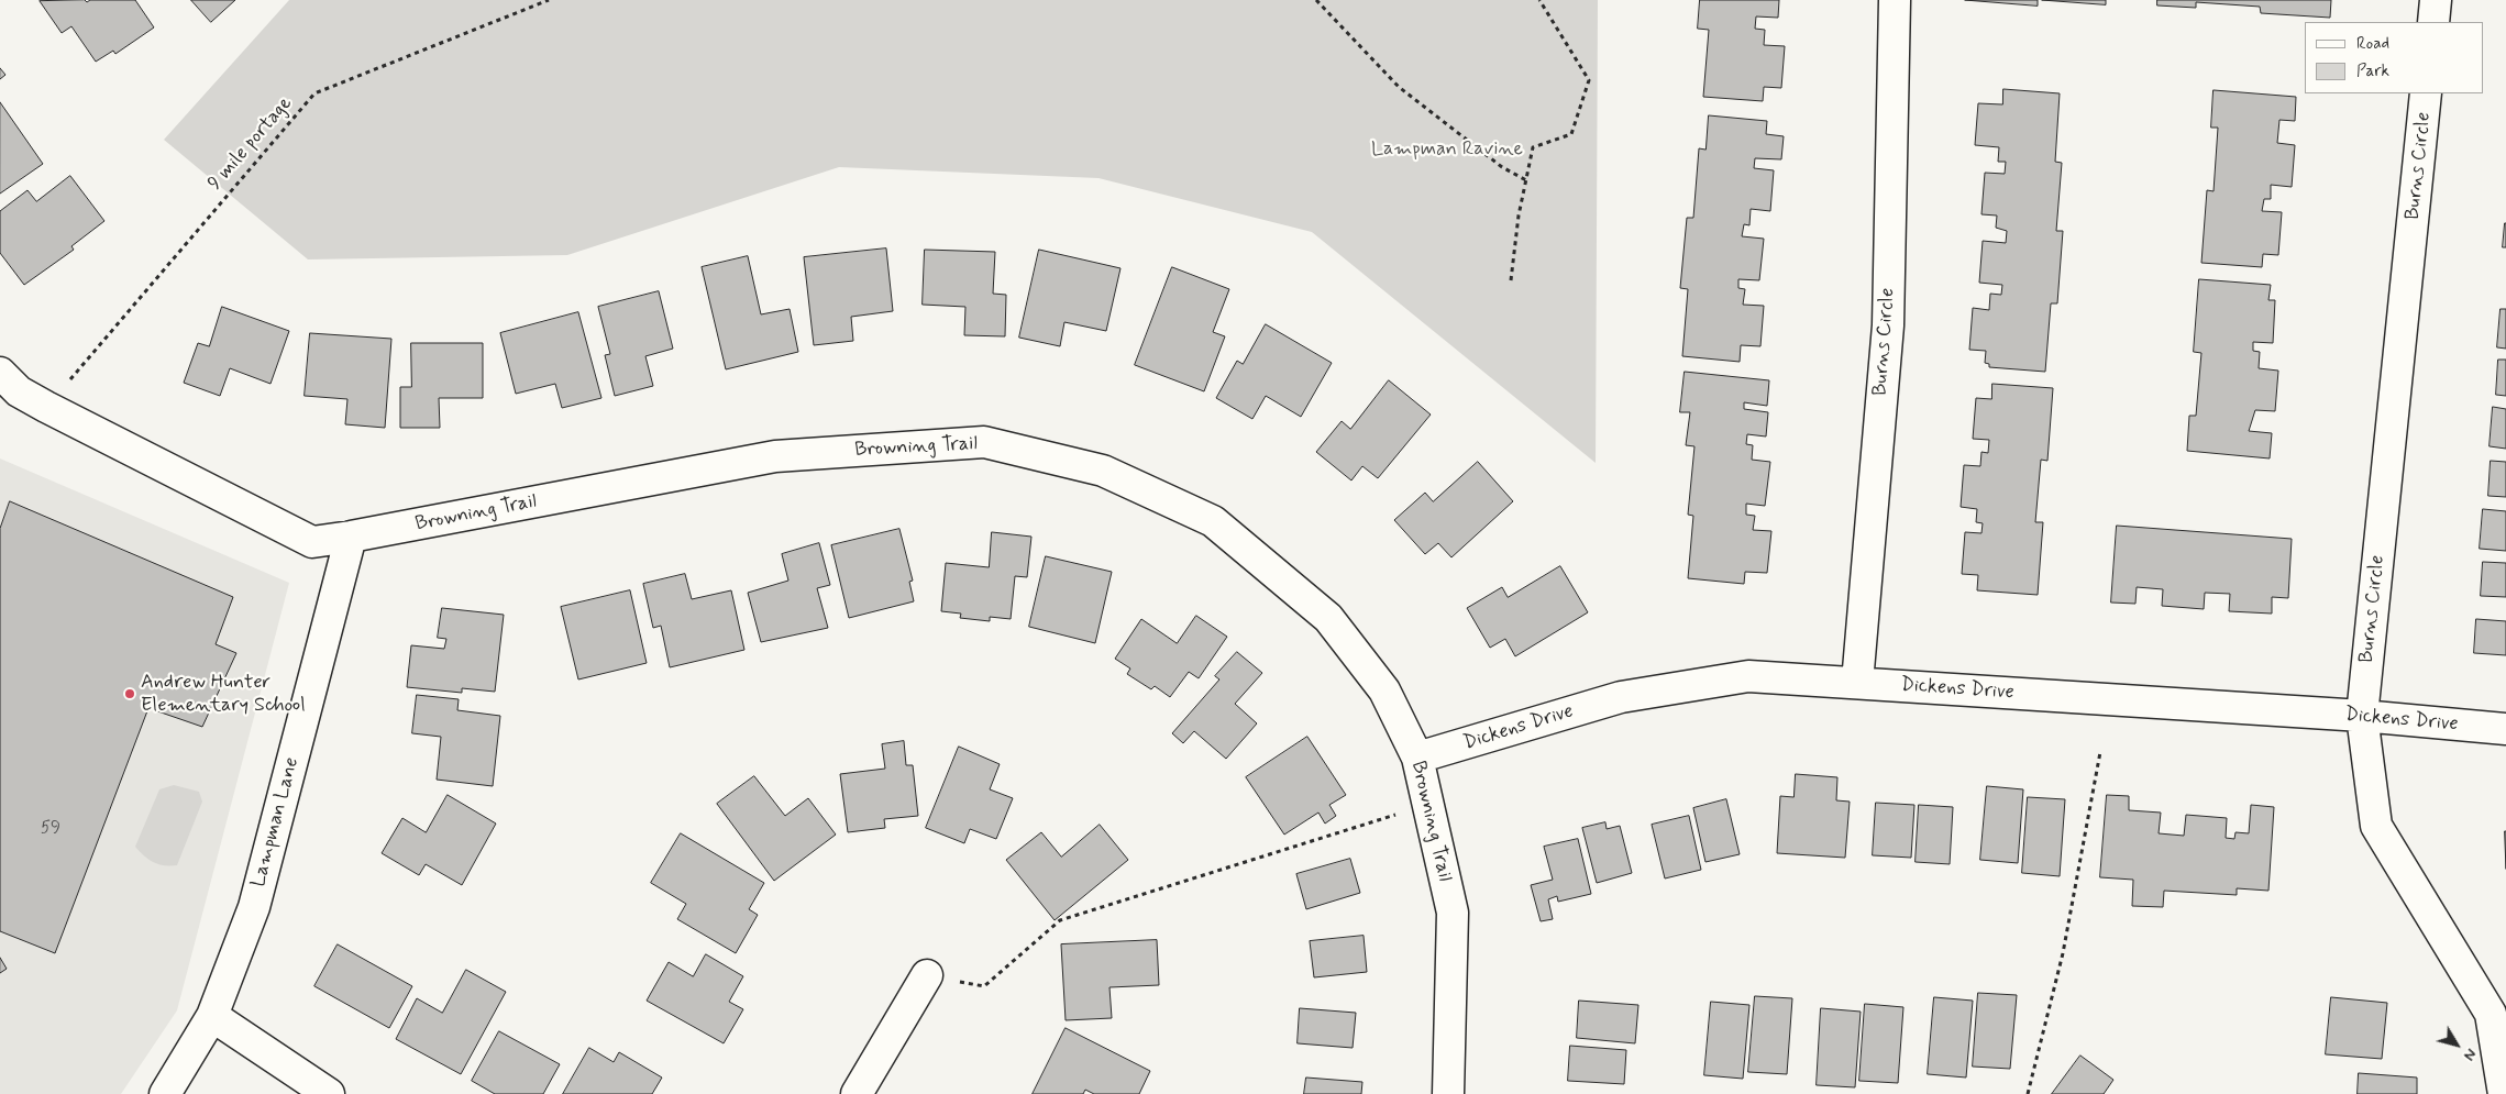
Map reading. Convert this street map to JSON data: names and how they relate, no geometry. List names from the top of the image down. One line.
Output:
{"streets":{"street":["Burns Circle","Browning Trail","Dickens Drive","Lampman Lane"],"path":["9 mile portage"]},"crossings":[["9 mile portage","Browning Trail"],["Burns Circle","Dickens Drive"],["Browning Trail","Dickens Drive"],["Browning Trail","Lampman Lane"]],"parks":["Lampman Ravine"],"places":["Andrew Hunter Elementary School"],"house_numbers":["59"],"legend":["Road","Park"],"north":"bottom right"}
